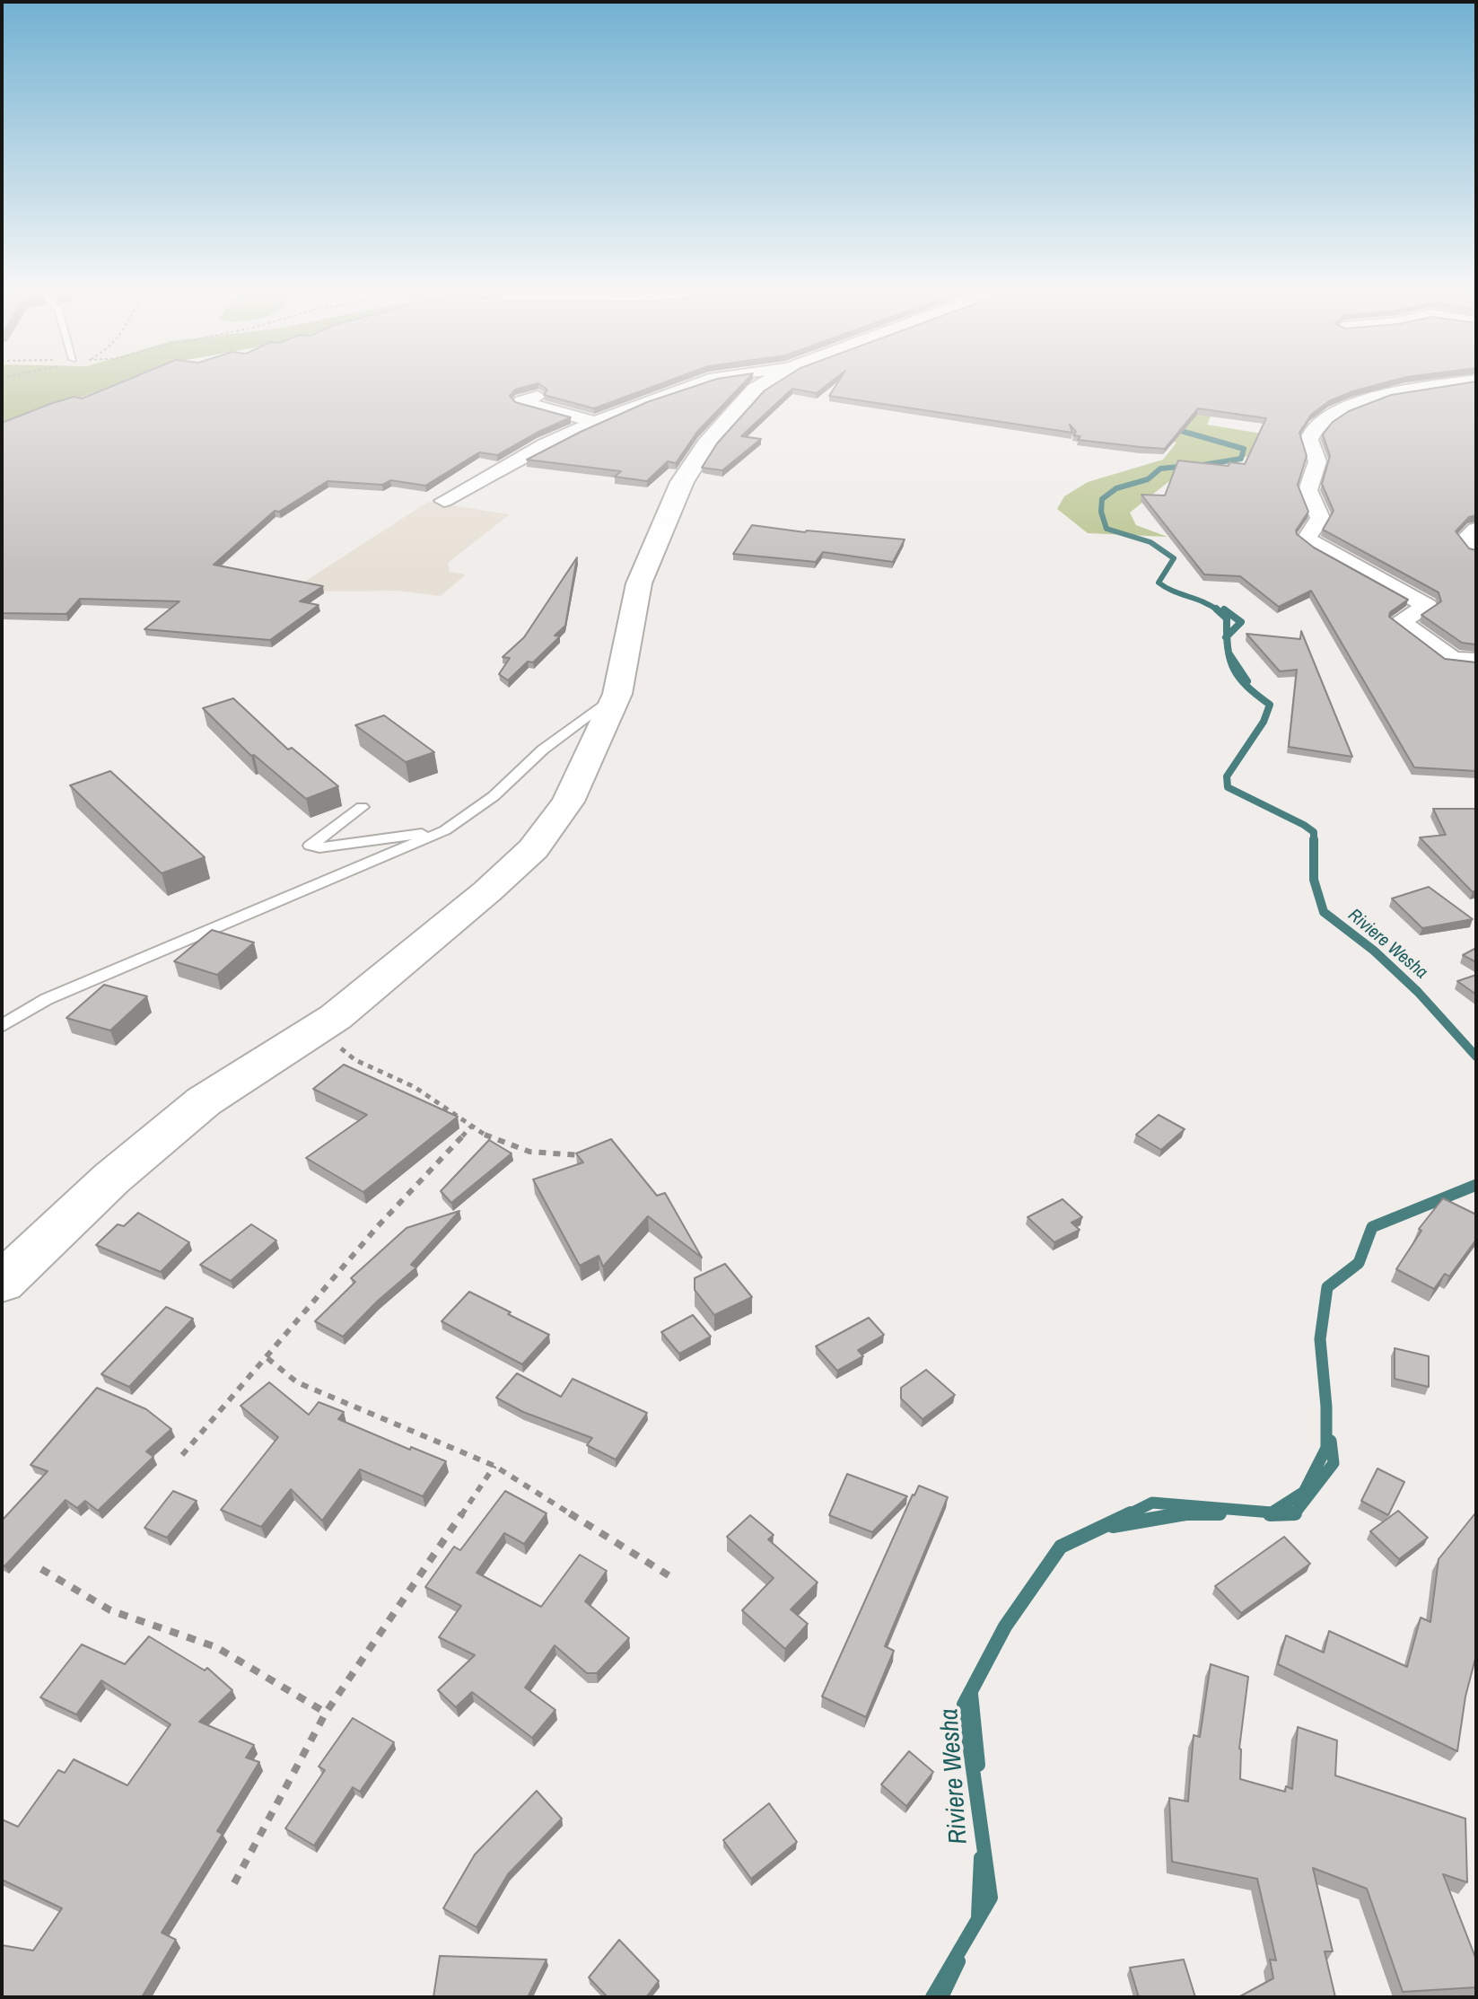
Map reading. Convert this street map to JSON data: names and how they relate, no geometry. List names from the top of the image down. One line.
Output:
{"water":["Riviere Wesha"]}
